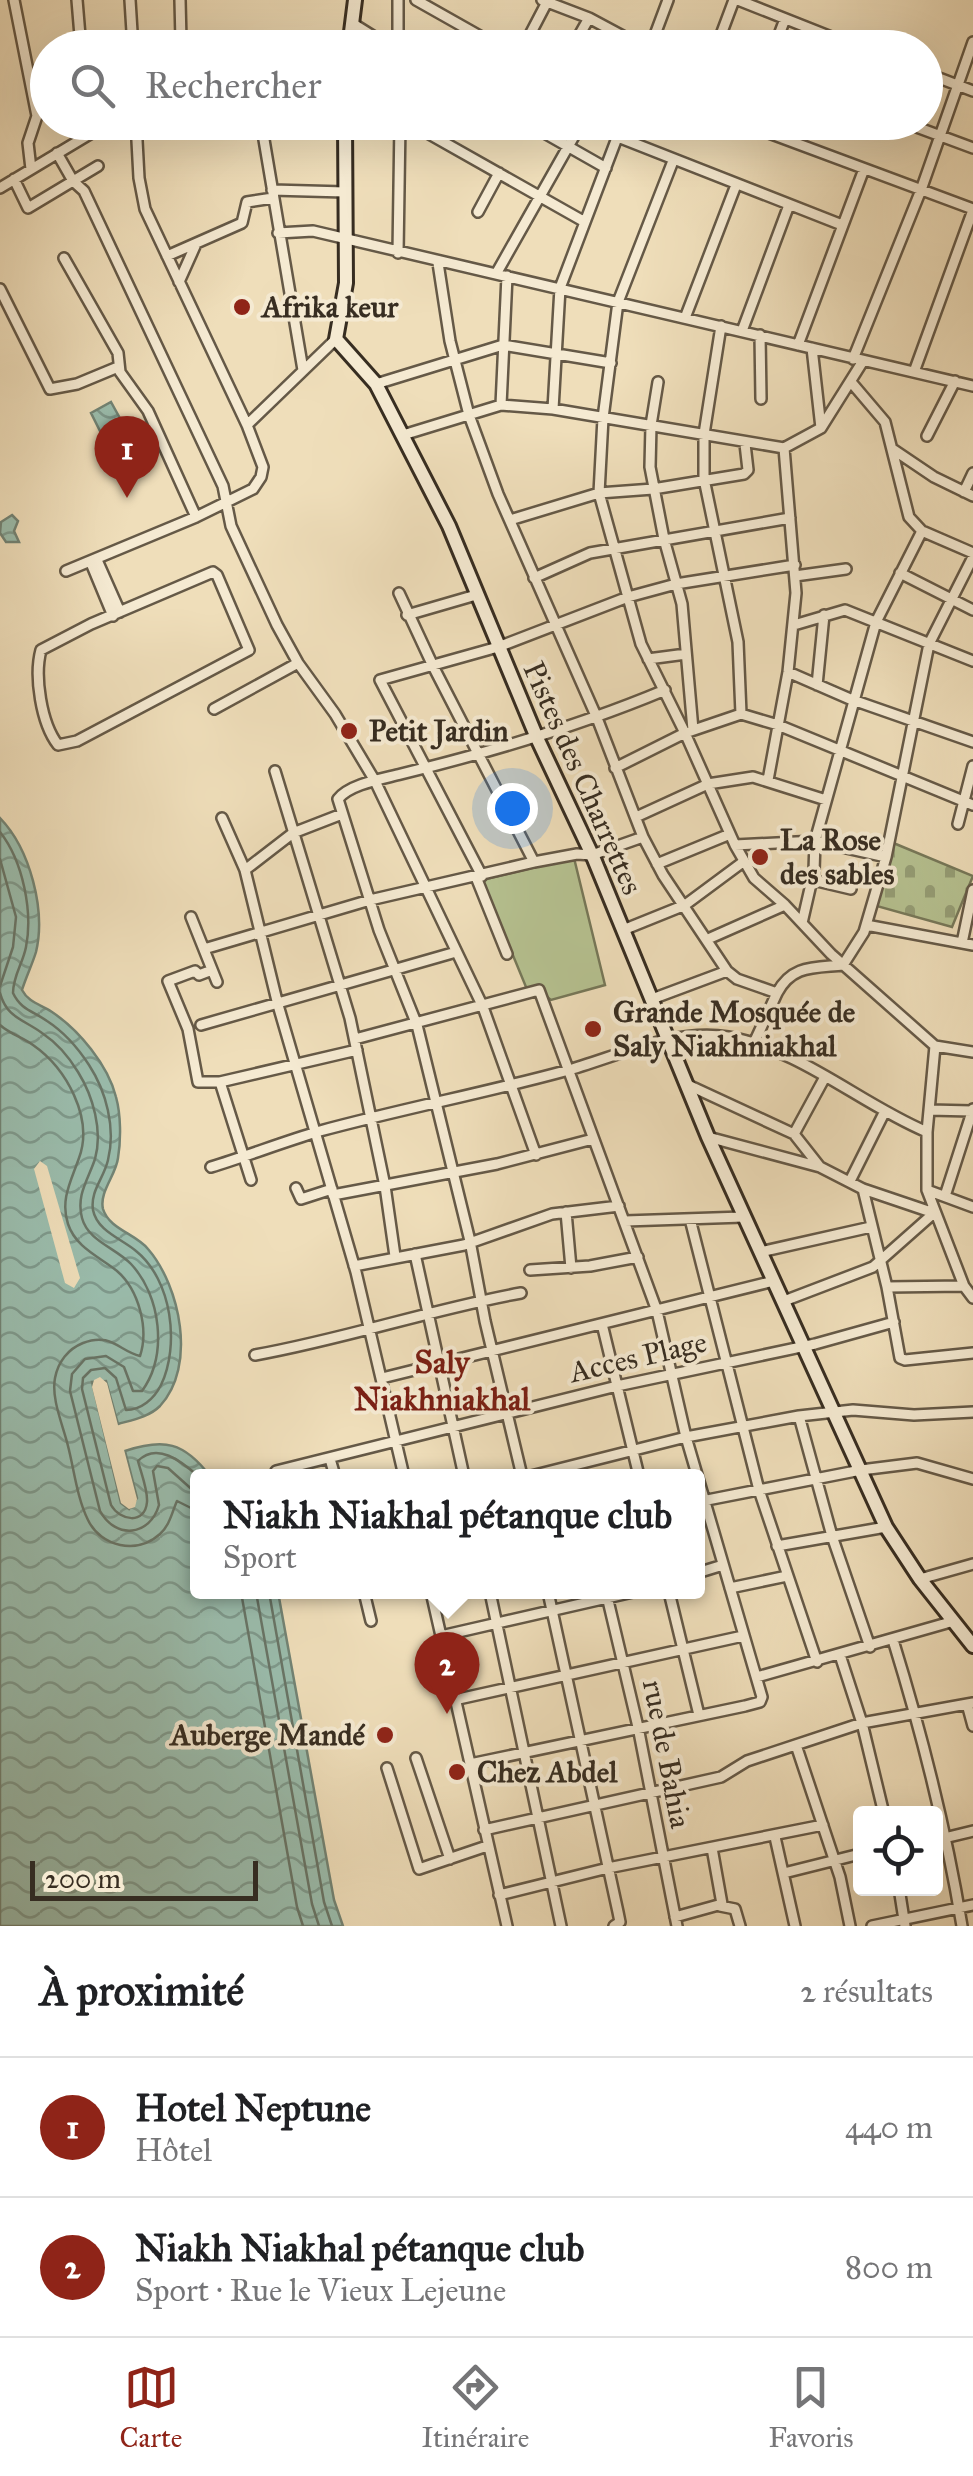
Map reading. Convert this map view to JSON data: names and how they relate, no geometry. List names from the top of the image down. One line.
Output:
{"streets":{"main road":["Pistes des Charrettes"],"street":["Acces Plage","rue de Bahia"]},"crossings":[["Pistes des Charrettes","Acces Plage"]],"districts":["Saly Niakhniakhal"],"places":["Afrika keur","Petit Jardin","La Rose des sables","Grande Mosquée de Saly Niakhniakhal","Auberge Mandé","Chez Abdel"],"scale_bar":"200 m","page":{"search":"Rechercher","pins":["1","2"],"popup":["Niakh Niakhal pétanque club","Sport"],"scale":"200 m","heading":["À proximité","2 résultats"],"list":[{"mark":"1","name":"Hotel Neptune","note":"Hôtel","value":"440 m"},{"mark":"2","name":"Niakh Niakhal pétanque club","note":"Sport · Rue le Vieux Lejeune","value":"800 m"}],"nav":["Carte","Itinéraire","Favoris"]}}
